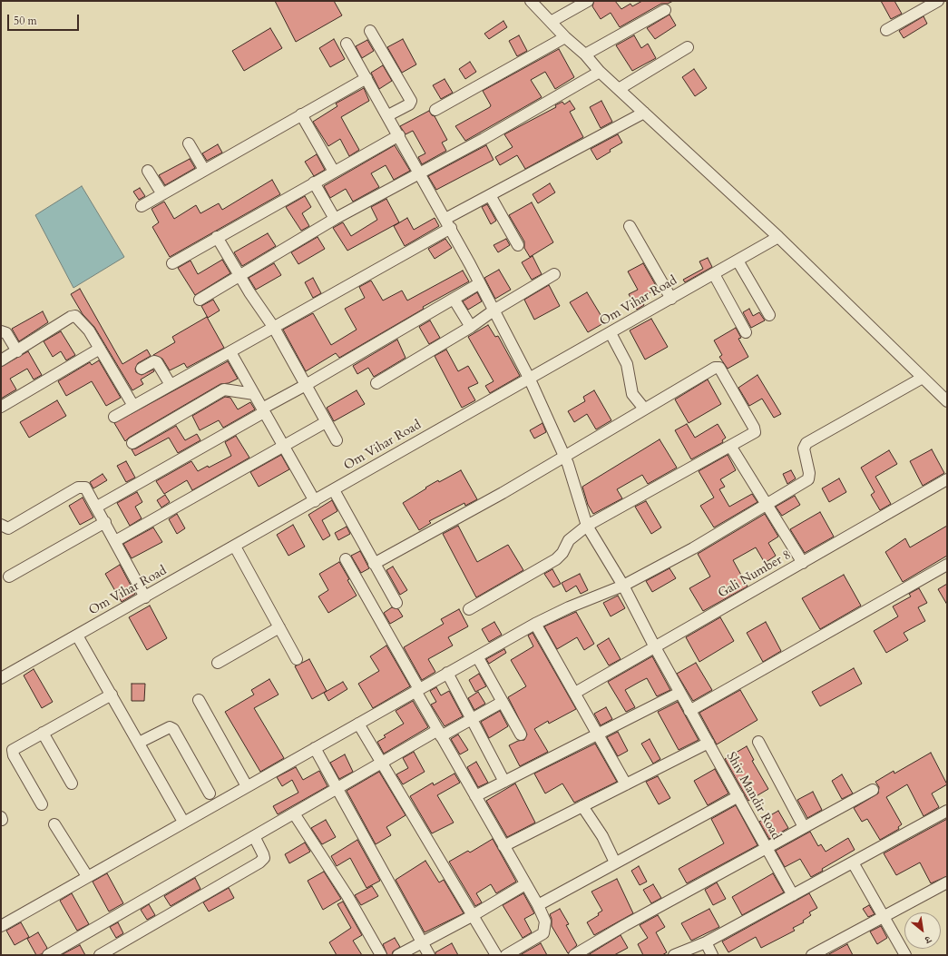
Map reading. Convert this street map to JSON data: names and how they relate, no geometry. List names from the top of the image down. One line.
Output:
{"streets":{"street":["Om Vihar Road","Gali Number 8","Shiv Mandir Road"]},"crossings":[["Om Vihar Road","Shiv Mandir Road"],["Gali Number 8","Shiv Mandir Road"]],"scale_bar":"50 m","north":"bottom right"}
